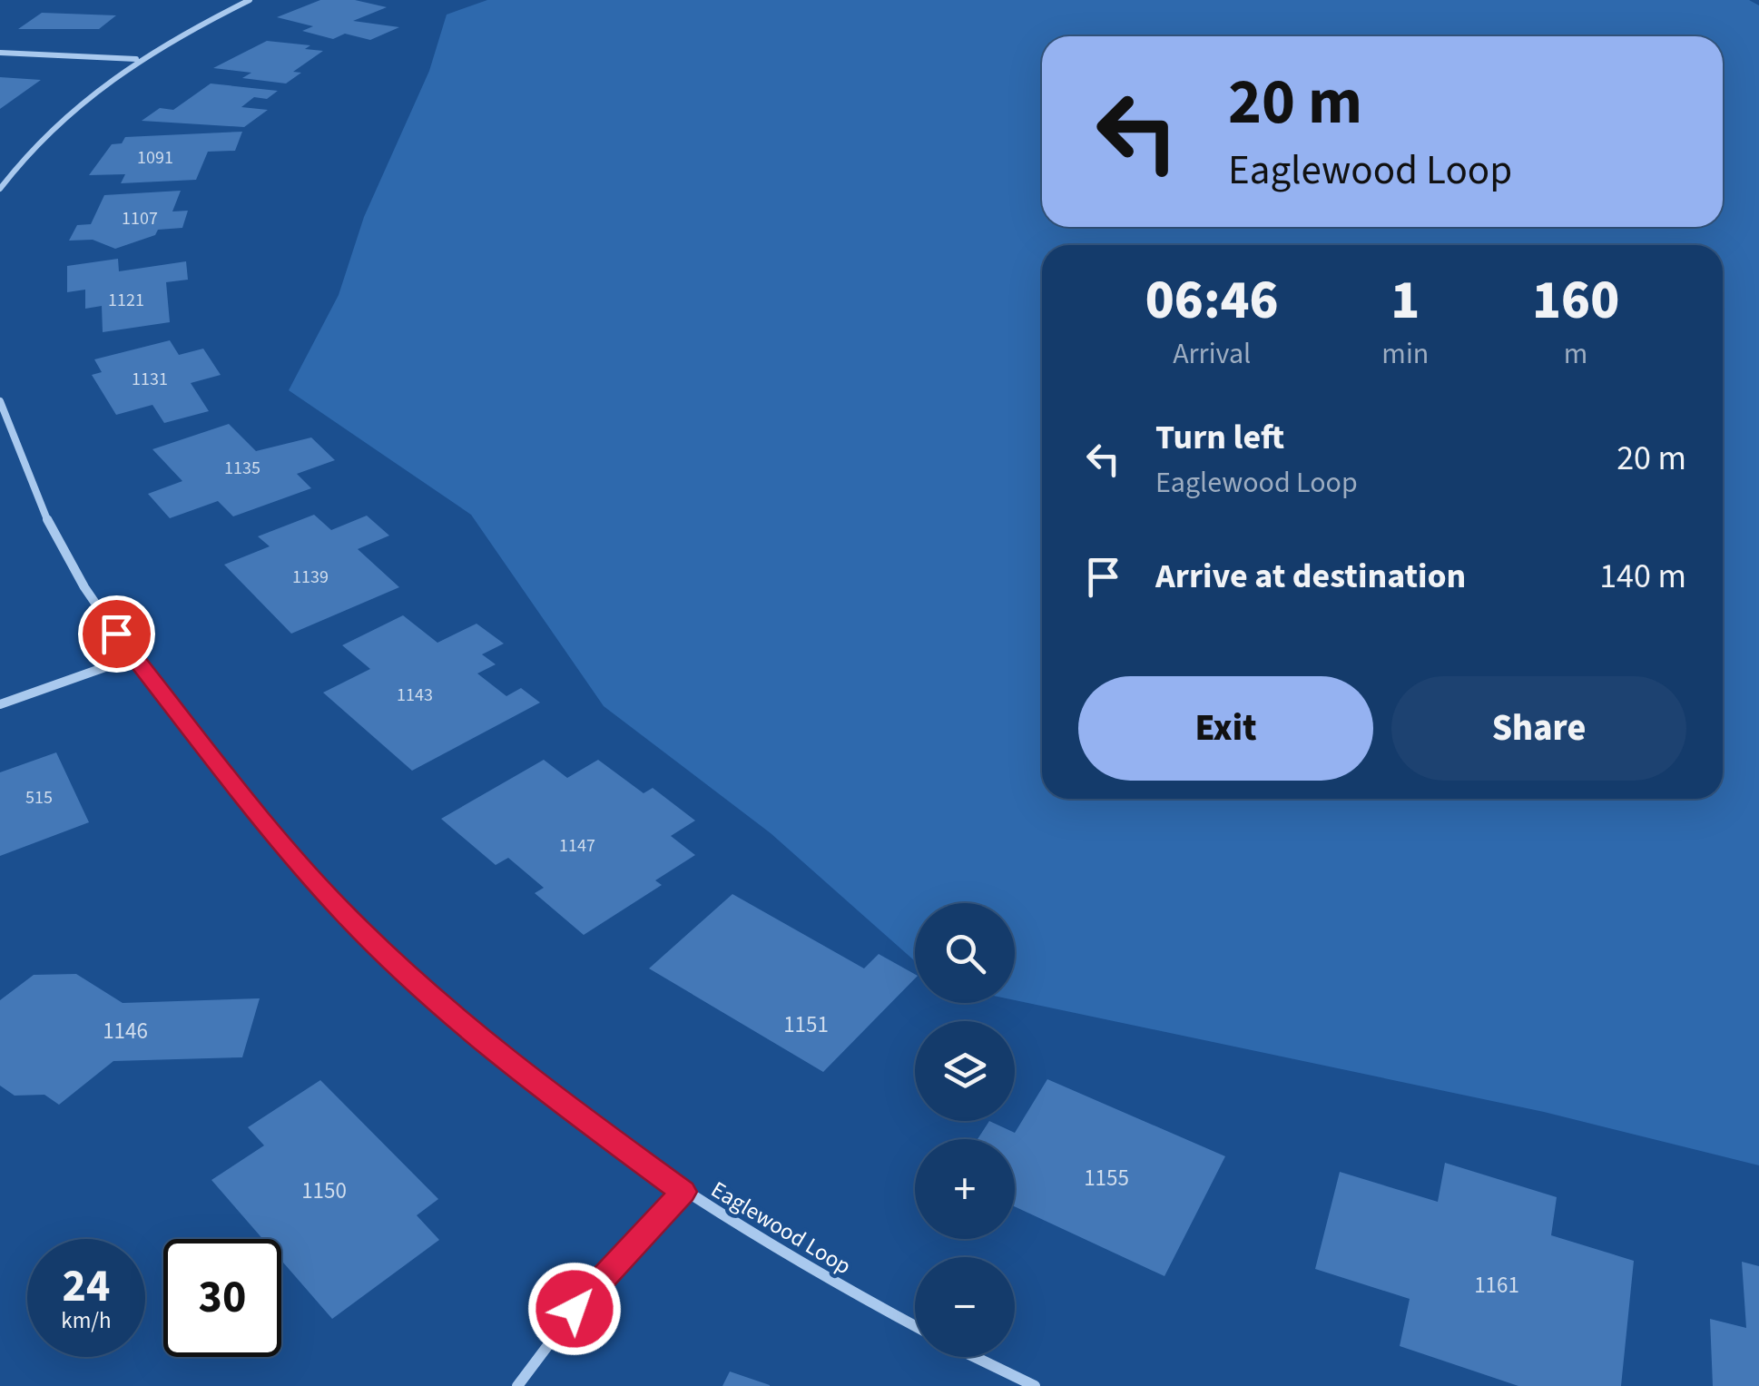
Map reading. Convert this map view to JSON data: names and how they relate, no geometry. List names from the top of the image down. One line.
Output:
{"streets":{"street":["Eaglewood Loop"]},"house_numbers":["1091","1107","1121","1131","1135","1139","1143","515","1147","1151","1146","1155","1150","1161"],"page":{"turn":["20 m","Eaglewood Loop"],"eta":["06:46","Arrival","1","min","160","m"],"list":[{"name":"Turn left","note":"Eaglewood Loop","value":"20 m"},{"name":"Arrive at destination","value":"140 m"}],"buttons":["Exit","Share"],"map_buttons":["+","−"],"speed":"24 km/h","limit":"30"}}
